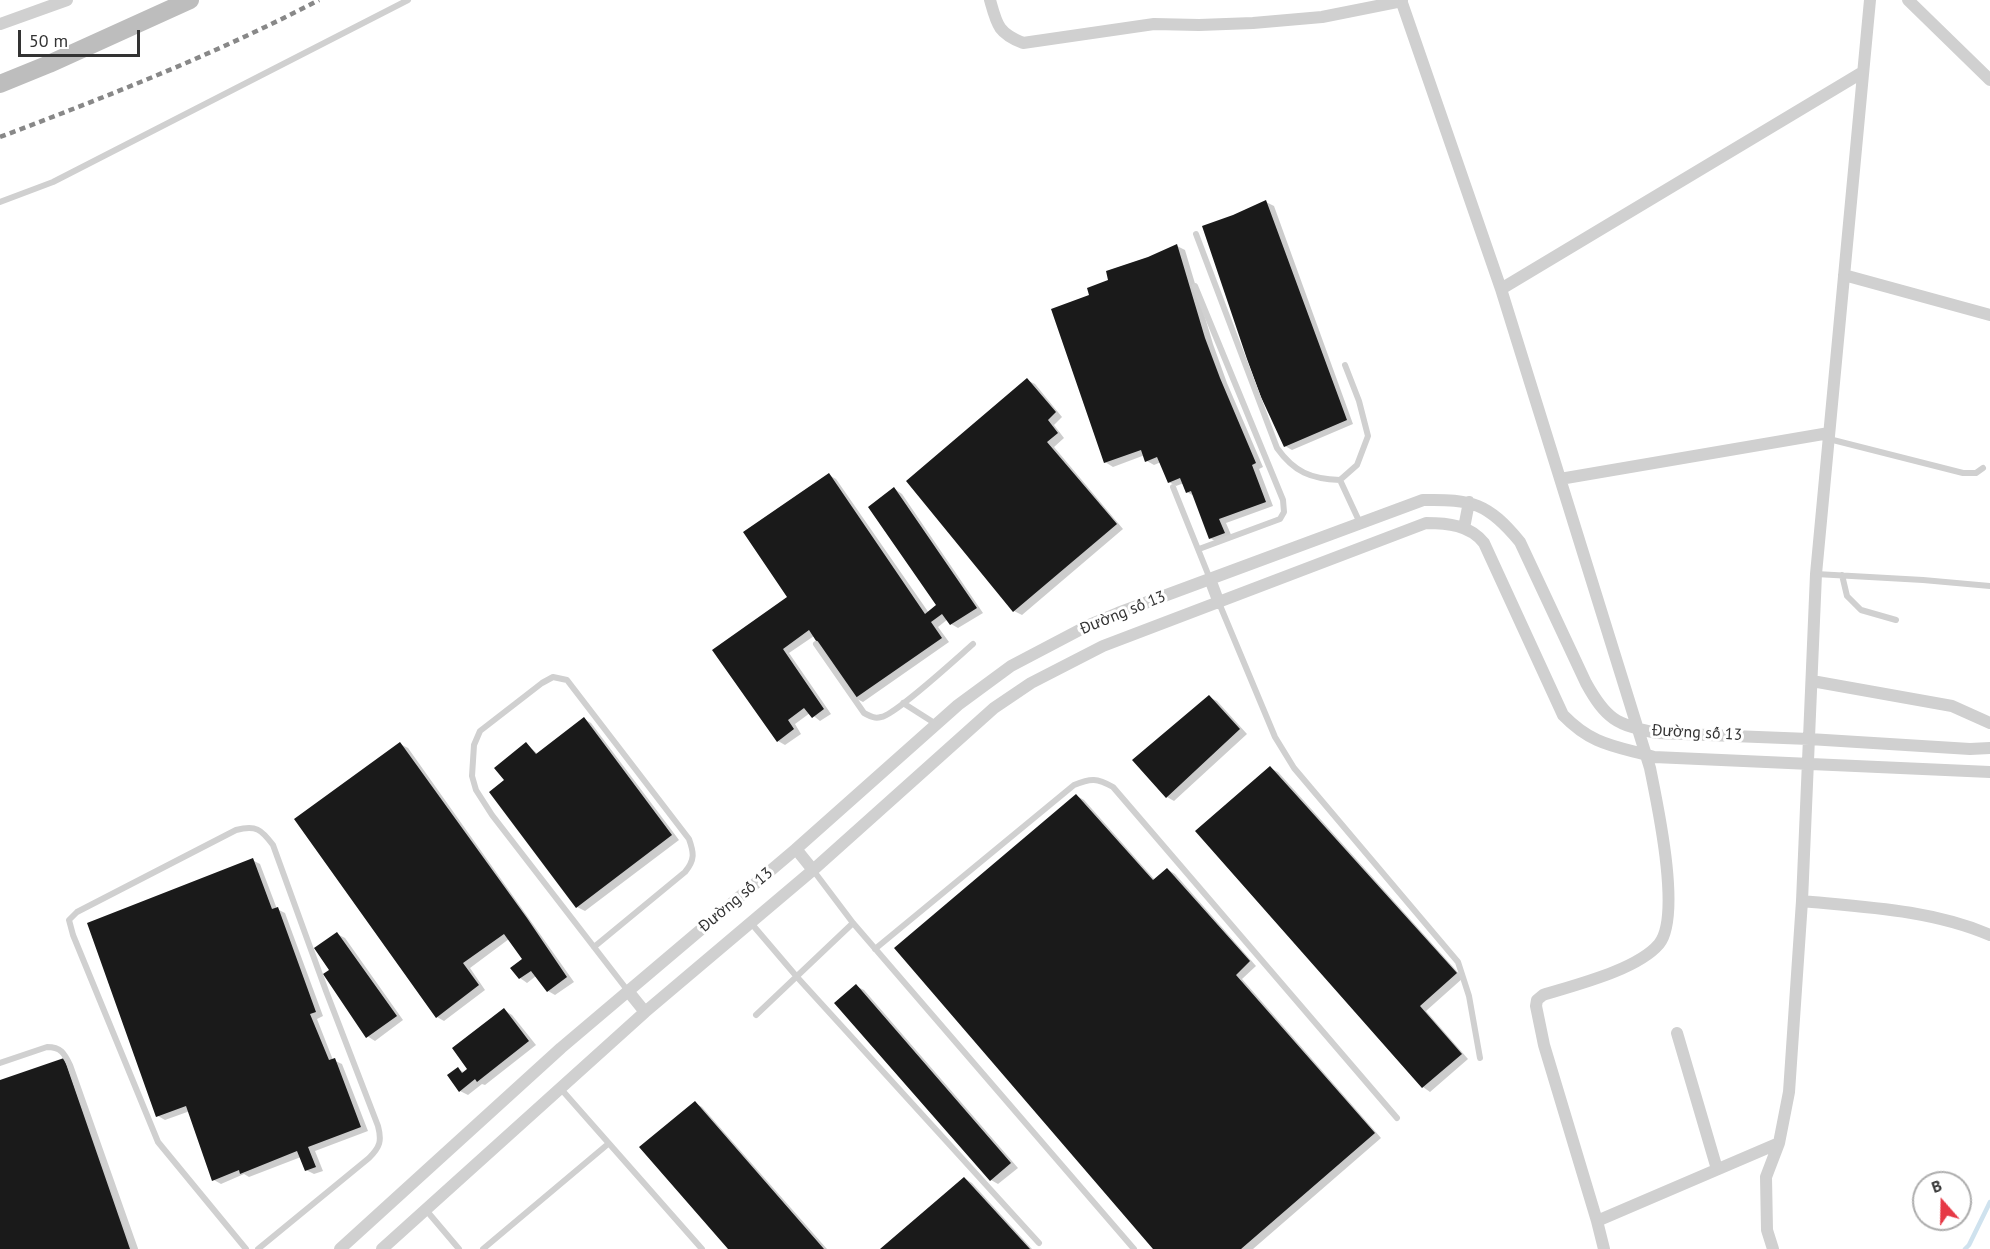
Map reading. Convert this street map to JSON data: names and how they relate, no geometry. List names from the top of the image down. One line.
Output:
{"streets":{"street":["Đường số 13"]},"scale_bar":"50 m","north":"top"}
